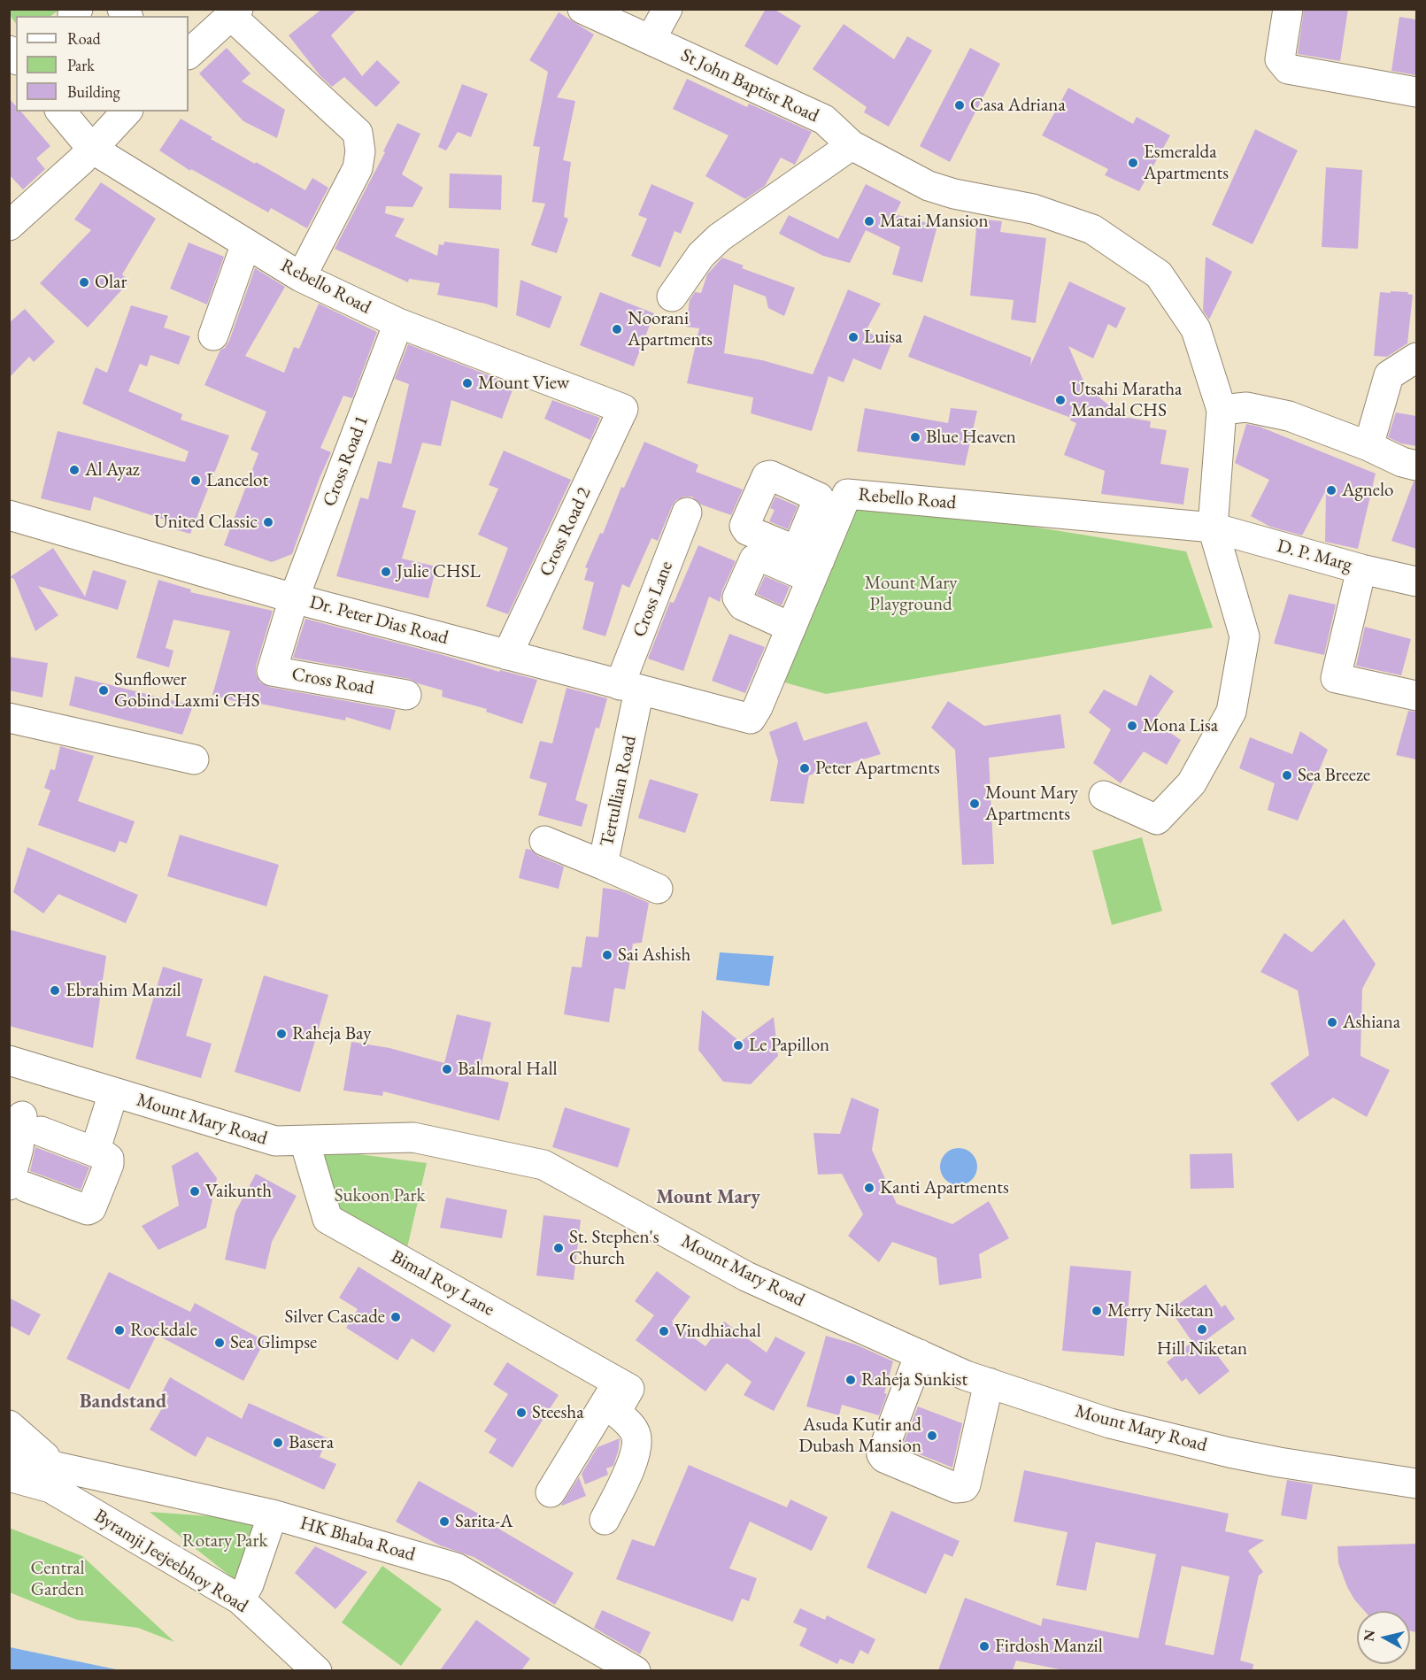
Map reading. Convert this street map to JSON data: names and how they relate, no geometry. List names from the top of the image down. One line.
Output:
{"streets":{"street":["St John Baptist Road","Rebello Road","Cross Road 1","Cross Road 2","D. P. Marg","Cross Lane","Dr. Peter Dias Road","Cross Road","Tertullian Road","Mount Mary Road","Bimal Roy Lane","HK Bhaba Road","Byramji Jeejeebhoy Road"]},"crossings":[["St John Baptist Road","Rebello Road"],["St John Baptist Road","D. P. Marg"],["Rebello Road","Cross Road 1"],["Rebello Road","Cross Road 2"],["Rebello Road","D. P. Marg"],["Rebello Road","Dr. Peter Dias Road"],["Cross Road 1","Dr. Peter Dias Road"],["Cross Road 1","Cross Road"],["Cross Road 2","Dr. Peter Dias Road"],["Cross Lane","Dr. Peter Dias Road"],["Cross Lane","Tertullian Road"],["Dr. Peter Dias Road","Cross Road"],["Dr. Peter Dias Road","Tertullian Road"],["Mount Mary Road","Bimal Roy Lane"],["HK Bhaba Road","Byramji Jeejeebhoy Road"]],"districts":["Mount Mary","Bandstand"],"parks":["Mount Mary Playground","Sukoon Park","Rotary Park","Central Garden"],"places":["Casa Adriana","Esmeralda Apartments","Matai Mansion","Olar","Noorani Apartments","Luisa","Mount View","Utsahi Maratha Mandal CHS","Blue Heaven","Al Ayaz","Lancelot","Agnelo","United Classic","Julie CHSL","Sunflower Gobind Laxmi CHS","Mona Lisa","Peter Apartments","Sea Breeze","Mount Mary Apartments","Sai Ashish","Ebrahim Manzil","Ashiana","Raheja Bay","Le Papillon","Balmoral Hall","Kanti Apartments","Vaikunth","St. Stephen's Church","Merry Niketan","Silver Cascade","Hill Niketan","Rockdale","Vindhiachal","Sea Glimpse","Raheja Sunkist","Steesha","Asuda Kutir and Dubash Mansion","Basera","Sarita-A","Firdosh Manzil"],"legend":["Road","Park","Building"],"north":"left"}
